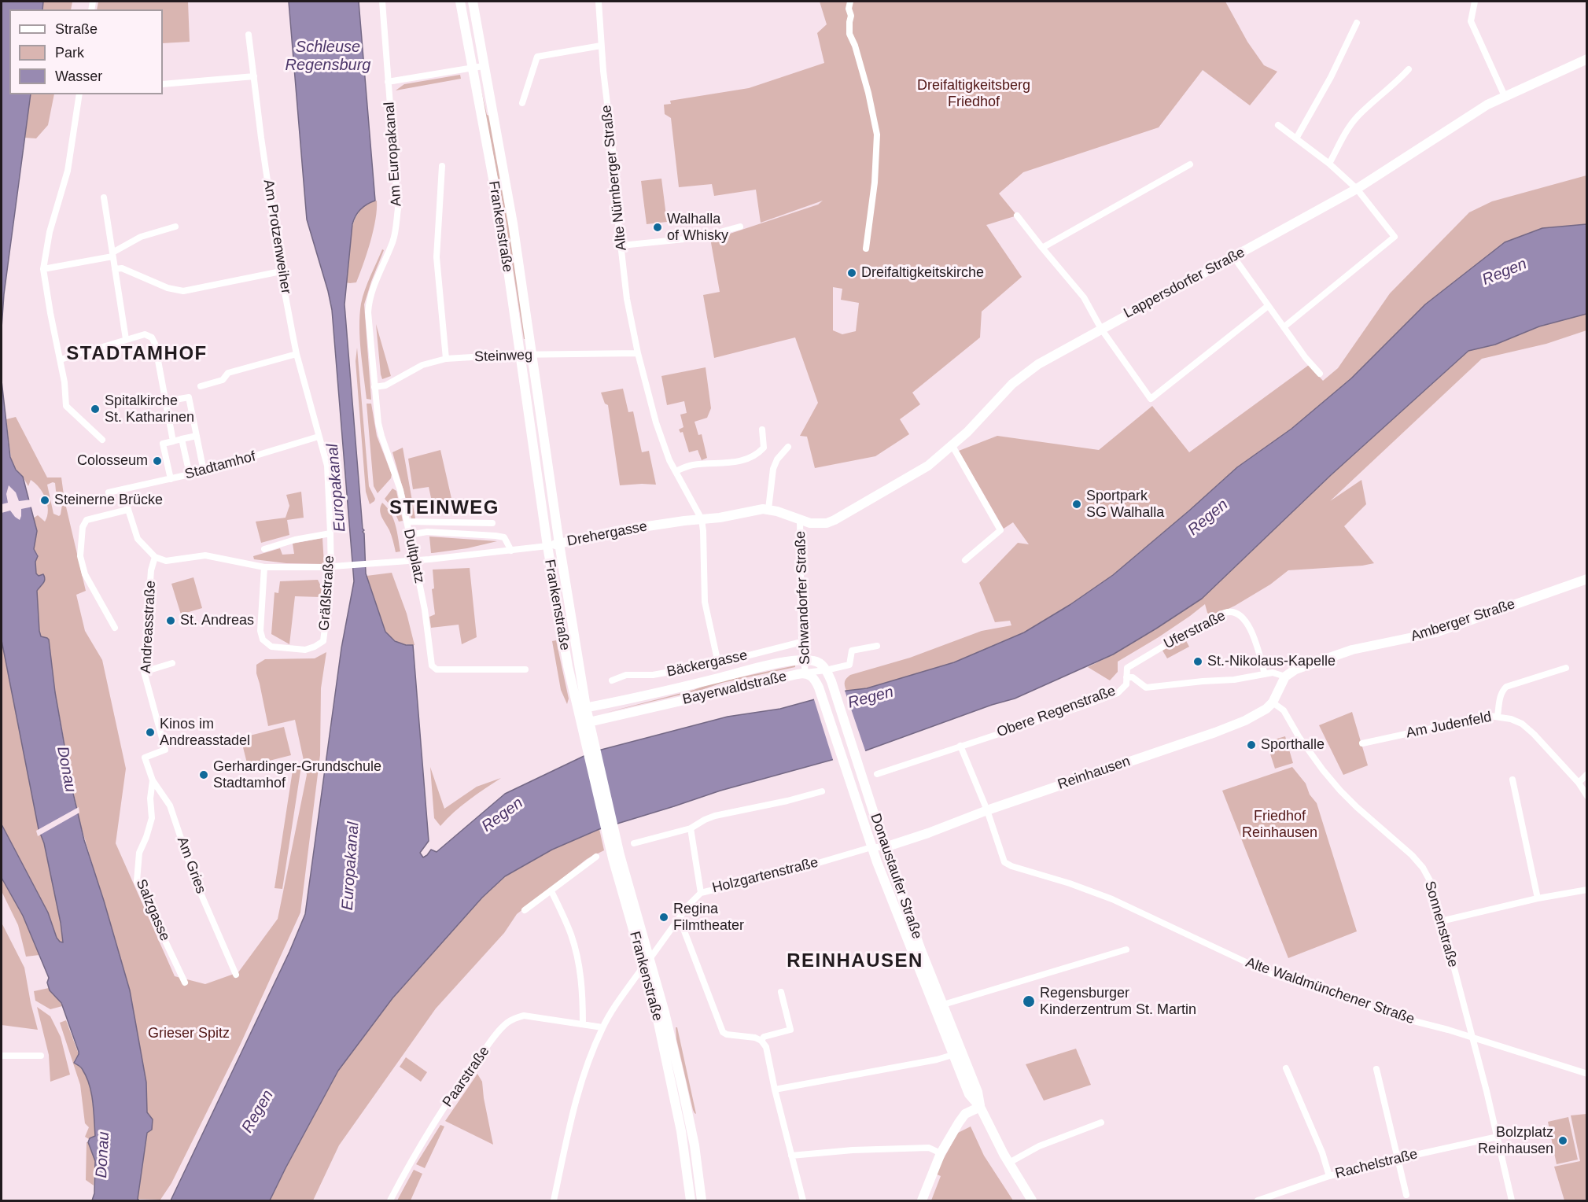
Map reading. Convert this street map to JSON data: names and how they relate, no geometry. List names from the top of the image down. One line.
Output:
{"streets":{"street":["Am Europakanal","Alte Nürnberger Straße","Frankenstraße","Am Protzenweiher","Lappersdorfer Straße","Steinweg","Stadtamhof","Drehergasse","Dultplatz","Gräßlstraße","Schwandorfer Straße","Amberger Straße","Andreasstraße","Uferstraße","Bäckergasse","Bayerwaldstraße","Obere Regenstraße","Am Judenfeld","Reinhausen","Am Gries","Holzgartenstraße","Donaustaufer Straße","Salzgasse","Sonnenstraße","Alte Waldmünchener Straße","Paarstraße","Rachelstraße"]},"crossings":[["Am Europakanal","Steinweg"],["Am Europakanal","Dultplatz"],["Alte Nürnberger Straße","Steinweg"],["Frankenstraße","Steinweg"],["Frankenstraße","Drehergasse"],["Frankenstraße","Bayerwaldstraße"],["Frankenstraße","Holzgartenstraße"],["Am Protzenweiher","Stadtamhof"],["Am Protzenweiher","Gräßlstraße"],["Lappersdorfer Straße","Schwandorfer Straße"],["Steinweg","Dultplatz"],["Stadtamhof","Gräßlstraße"],["Drehergasse","Gräßlstraße"],["Drehergasse","Schwandorfer Straße"],["Drehergasse","Andreasstraße"],["Schwandorfer Straße","Bäckergasse"],["Schwandorfer Straße","Bayerwaldstraße"],["Schwandorfer Straße","Donaustaufer Straße"],["Amberger Straße","Obere Regenstraße"],["Amberger Straße","Reinhausen"],["Andreasstraße","Am Gries"],["Uferstraße","Obere Regenstraße"],["Bayerwaldstraße","Donaustaufer Straße"],["Obere Regenstraße","Reinhausen"],["Reinhausen","Holzgartenstraße"],["Reinhausen","Donaustaufer Straße"],["Reinhausen","Sonnenstraße"],["Reinhausen","Alte Waldmünchener Straße"],["Am Gries","Salzgasse"],["Holzgartenstraße","Donaustaufer Straße"],["Holzgartenstraße","Paarstraße"],["Sonnenstraße","Alte Waldmünchener Straße"],["Sonnenstraße","Rachelstraße"]],"districts":["STADTAMHOF","STEINWEG","REINHAUSEN"],"water":["Schleuse Regensburg","Regen","Europakanal","Donau"],"parks":["Dreifaltigkeitsberg Friedhof","Friedhof Reinhausen","Grieser Spitz"],"places":["Walhalla of Whisky","Dreifaltigkeitskirche","Spitalkirche St. Katharinen","Colosseum","Steinerne Brücke","Sportpark SG Walhalla","St. Andreas","St.-Nikolaus-Kapelle","Kinos im Andreasstadel","Sporthalle","Gerhardinger-Grundschule Stadtamhof","Regina Filmtheater","Regensburger Kinderzentrum St. Martin","Bolzplatz Reinhausen"],"legend":["Straße","Park","Wasser"]}
